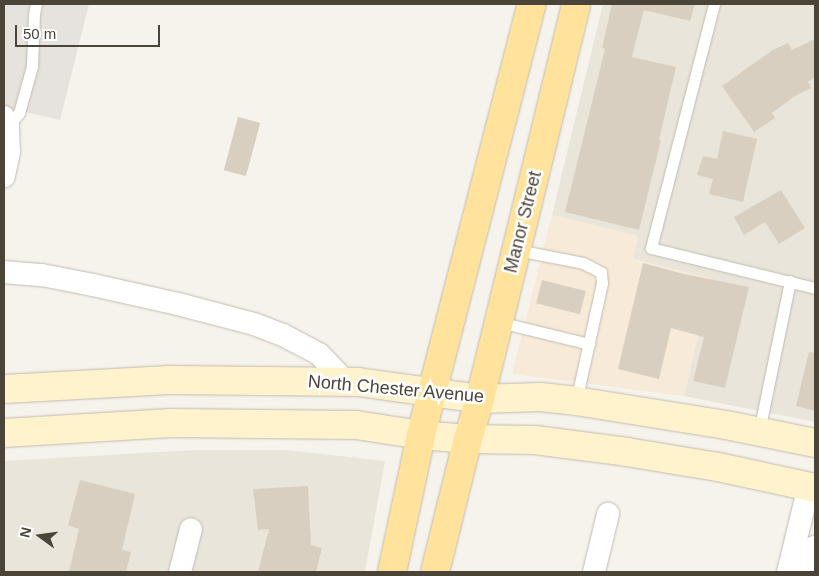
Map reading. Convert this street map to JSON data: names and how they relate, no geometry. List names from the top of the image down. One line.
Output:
{"streets":{"main road":["Manor Street","North Chester Avenue"]},"crossings":[["Manor Street","North Chester Avenue"]],"scale_bar":"50 m","north":"left"}
